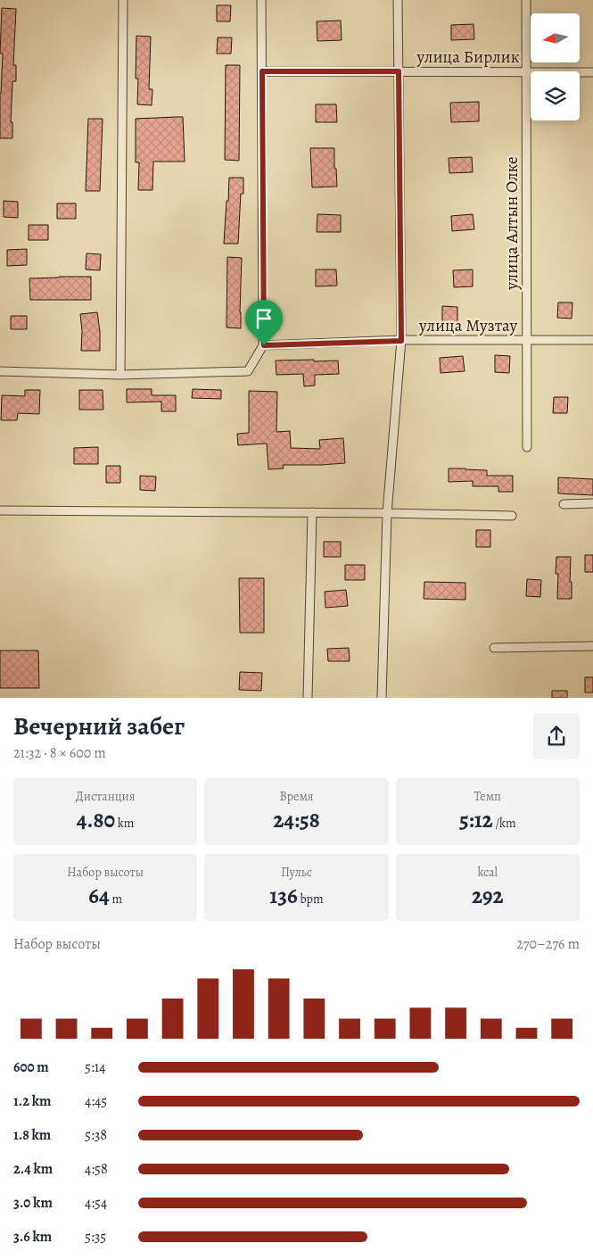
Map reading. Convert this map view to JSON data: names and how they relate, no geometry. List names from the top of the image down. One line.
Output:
{"streets":{"street":["улица Бирлик","улица Алтын Олке","улица Музтау"]},"crossings":[["улица Бирлик","улица Алтын Олке"],["улица Алтын Олке","улица Музтау"]],"north":"left","page":{"heading":["Вечерний забег","21:32 · 8 × 600 m"],"stats":[["Дистанция","4.80 km"],["Время","24:58"],["Темп","5:12 /km"],["Набор высоты","64 m"],["Пульс","136 bpm"],["kcal","292"]],"chart":["Набор высоты","270–276 m"],"list":[{"name":"600 m","note":"5:14"},{"name":"1.2 km","note":"4:45"},{"name":"1.8 km","note":"5:38"},{"name":"2.4 km","note":"4:58"},{"name":"3.0 km","note":"4:54"},{"name":"3.6 km","note":"5:35"}]}}
